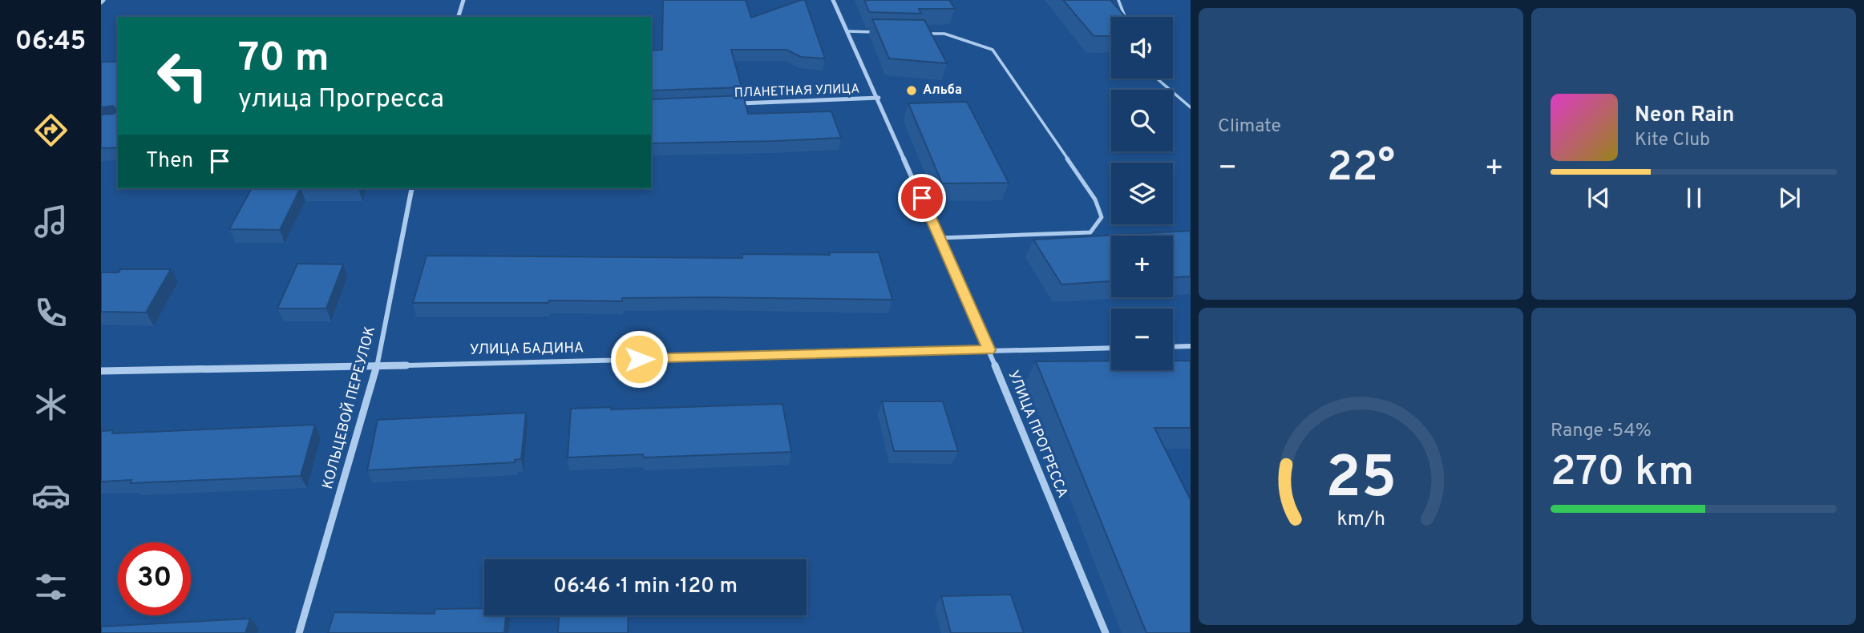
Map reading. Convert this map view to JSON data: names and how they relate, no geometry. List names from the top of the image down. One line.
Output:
{"streets":{"street":["ПЛАНЕТНАЯ УЛИЦА","УЛИЦА БАДИНА","КОЛЬЦЕВОЙ ПЕРЕУЛОК","УЛИЦА ПРОГРЕССА"]},"crossings":[["ПЛАНЕТНАЯ УЛИЦА","УЛИЦА ПРОГРЕССА"],["УЛИЦА БАДИНА","КОЛЬЦЕВОЙ ПЕРЕУЛОК"],["УЛИЦА БАДИНА","УЛИЦА ПРОГРЕССА"]],"places":["Альба"],"page":{"tabs":"06:45","tile":["Climate",["Range · 54%","270 km"]],"map_buttons":["+","−"],"turn":["70 m","улица Прогресса"],"song":["Neon Rain","Kite Club"],"then":"Then","heat":["−","22°","+"],"limit":"30","trip":"06:46 · 1 min · 120 m","gauge":["25","km/h"]}}
